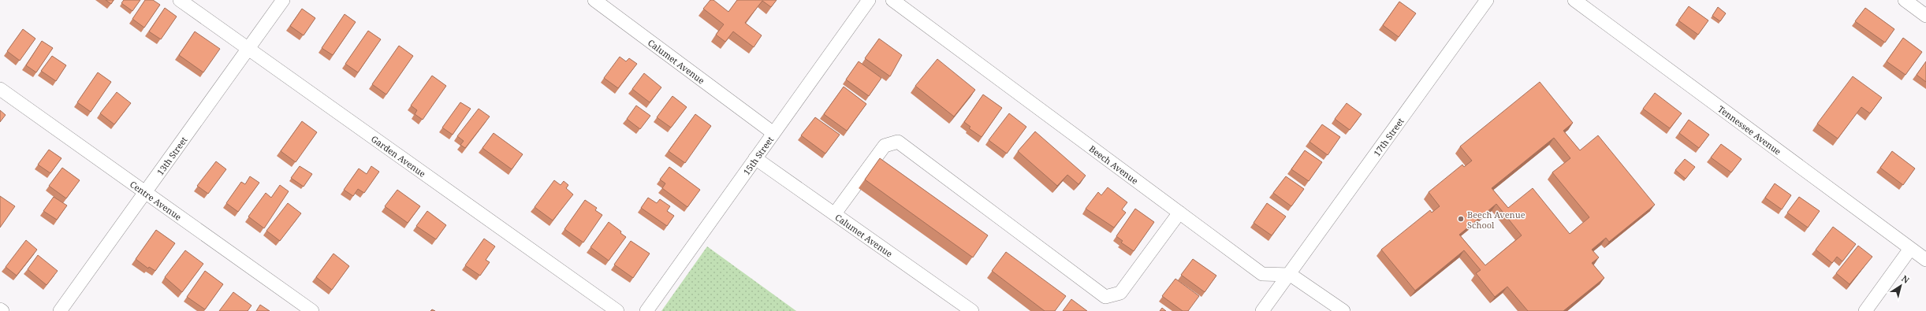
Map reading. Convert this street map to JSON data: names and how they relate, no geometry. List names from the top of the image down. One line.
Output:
{"streets":{"street":["Calumet Avenue","Tennessee Avenue","17th Street","15th Street","13th Street","Garden Avenue","Beech Avenue","Centre Avenue"]},"crossings":[["Calumet Avenue","15th Street"],["17th Street","Beech Avenue"],["13th Street","Garden Avenue"],["13th Street","Centre Avenue"]],"places":["Beech Avenue School"],"north":"top right"}
